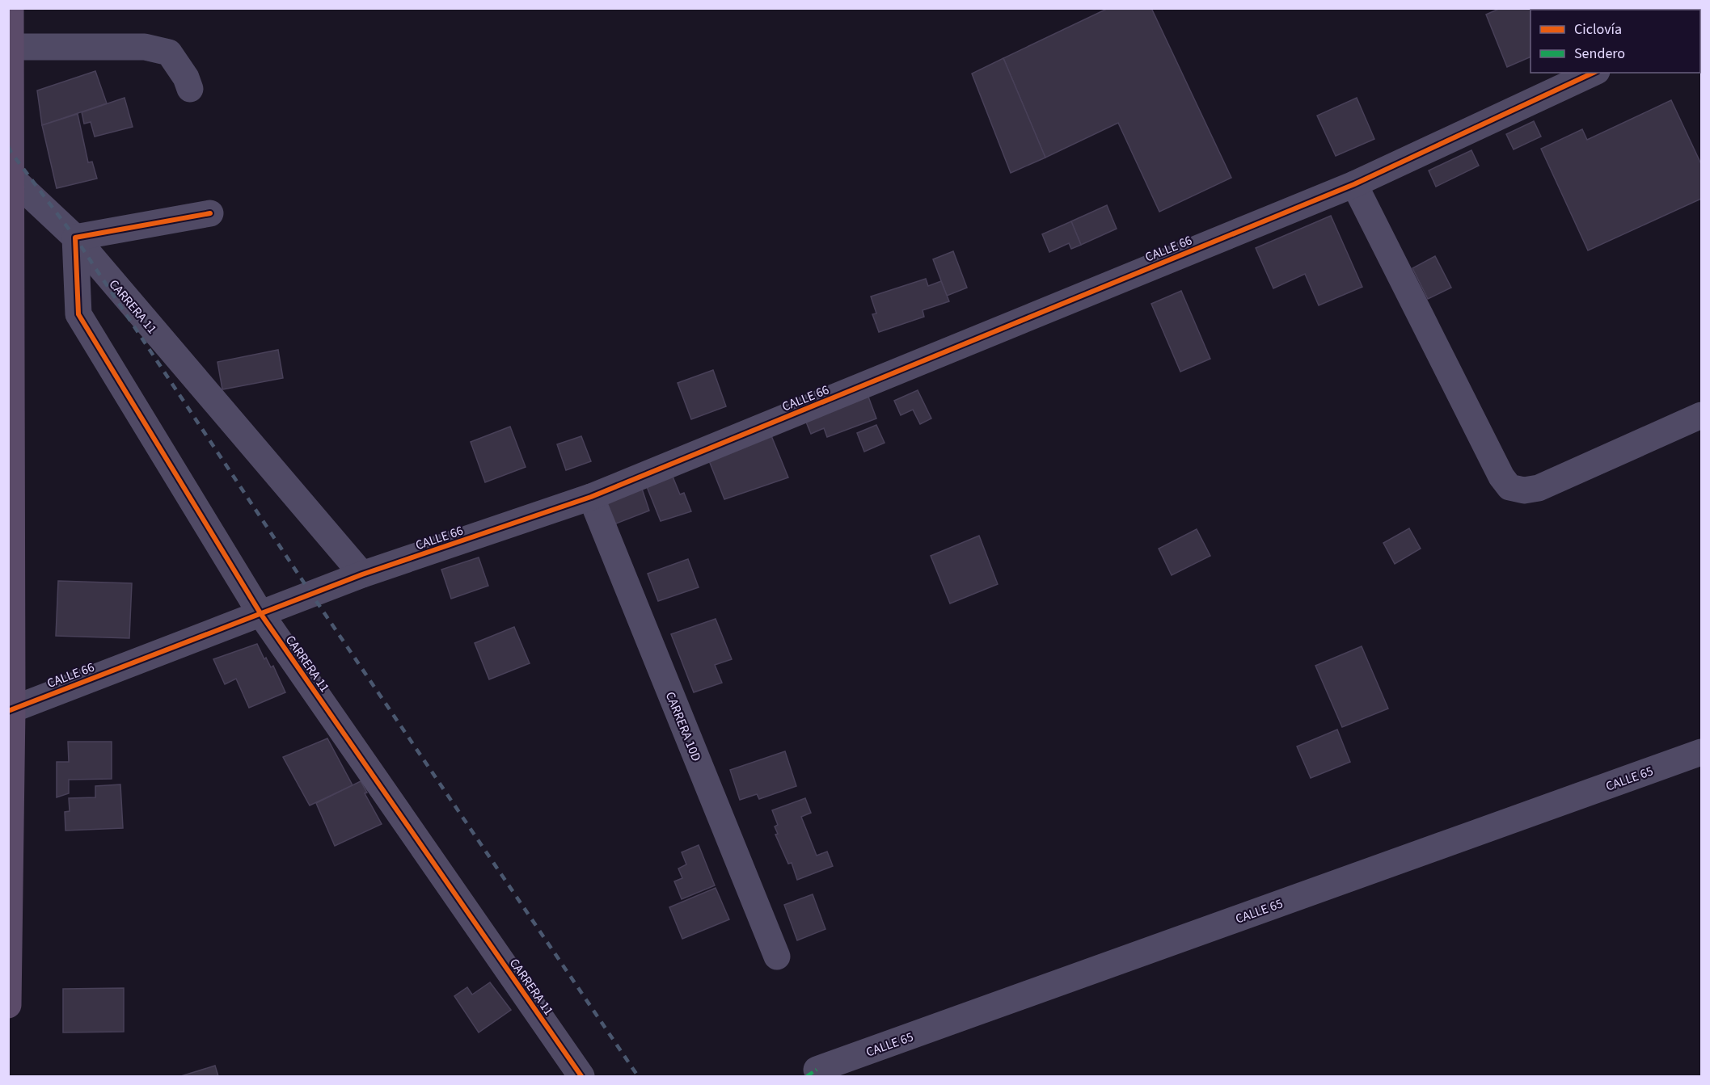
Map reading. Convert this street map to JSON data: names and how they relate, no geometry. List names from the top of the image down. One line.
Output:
{"streets":{"street":["CALLE 66","CARRERA 11","CARRERA 10D","CALLE 65"]},"crossings":[["CALLE 66","CARRERA 11"],["CALLE 66","CARRERA 10D"]],"legend":["Ciclovía","Sendero"]}
